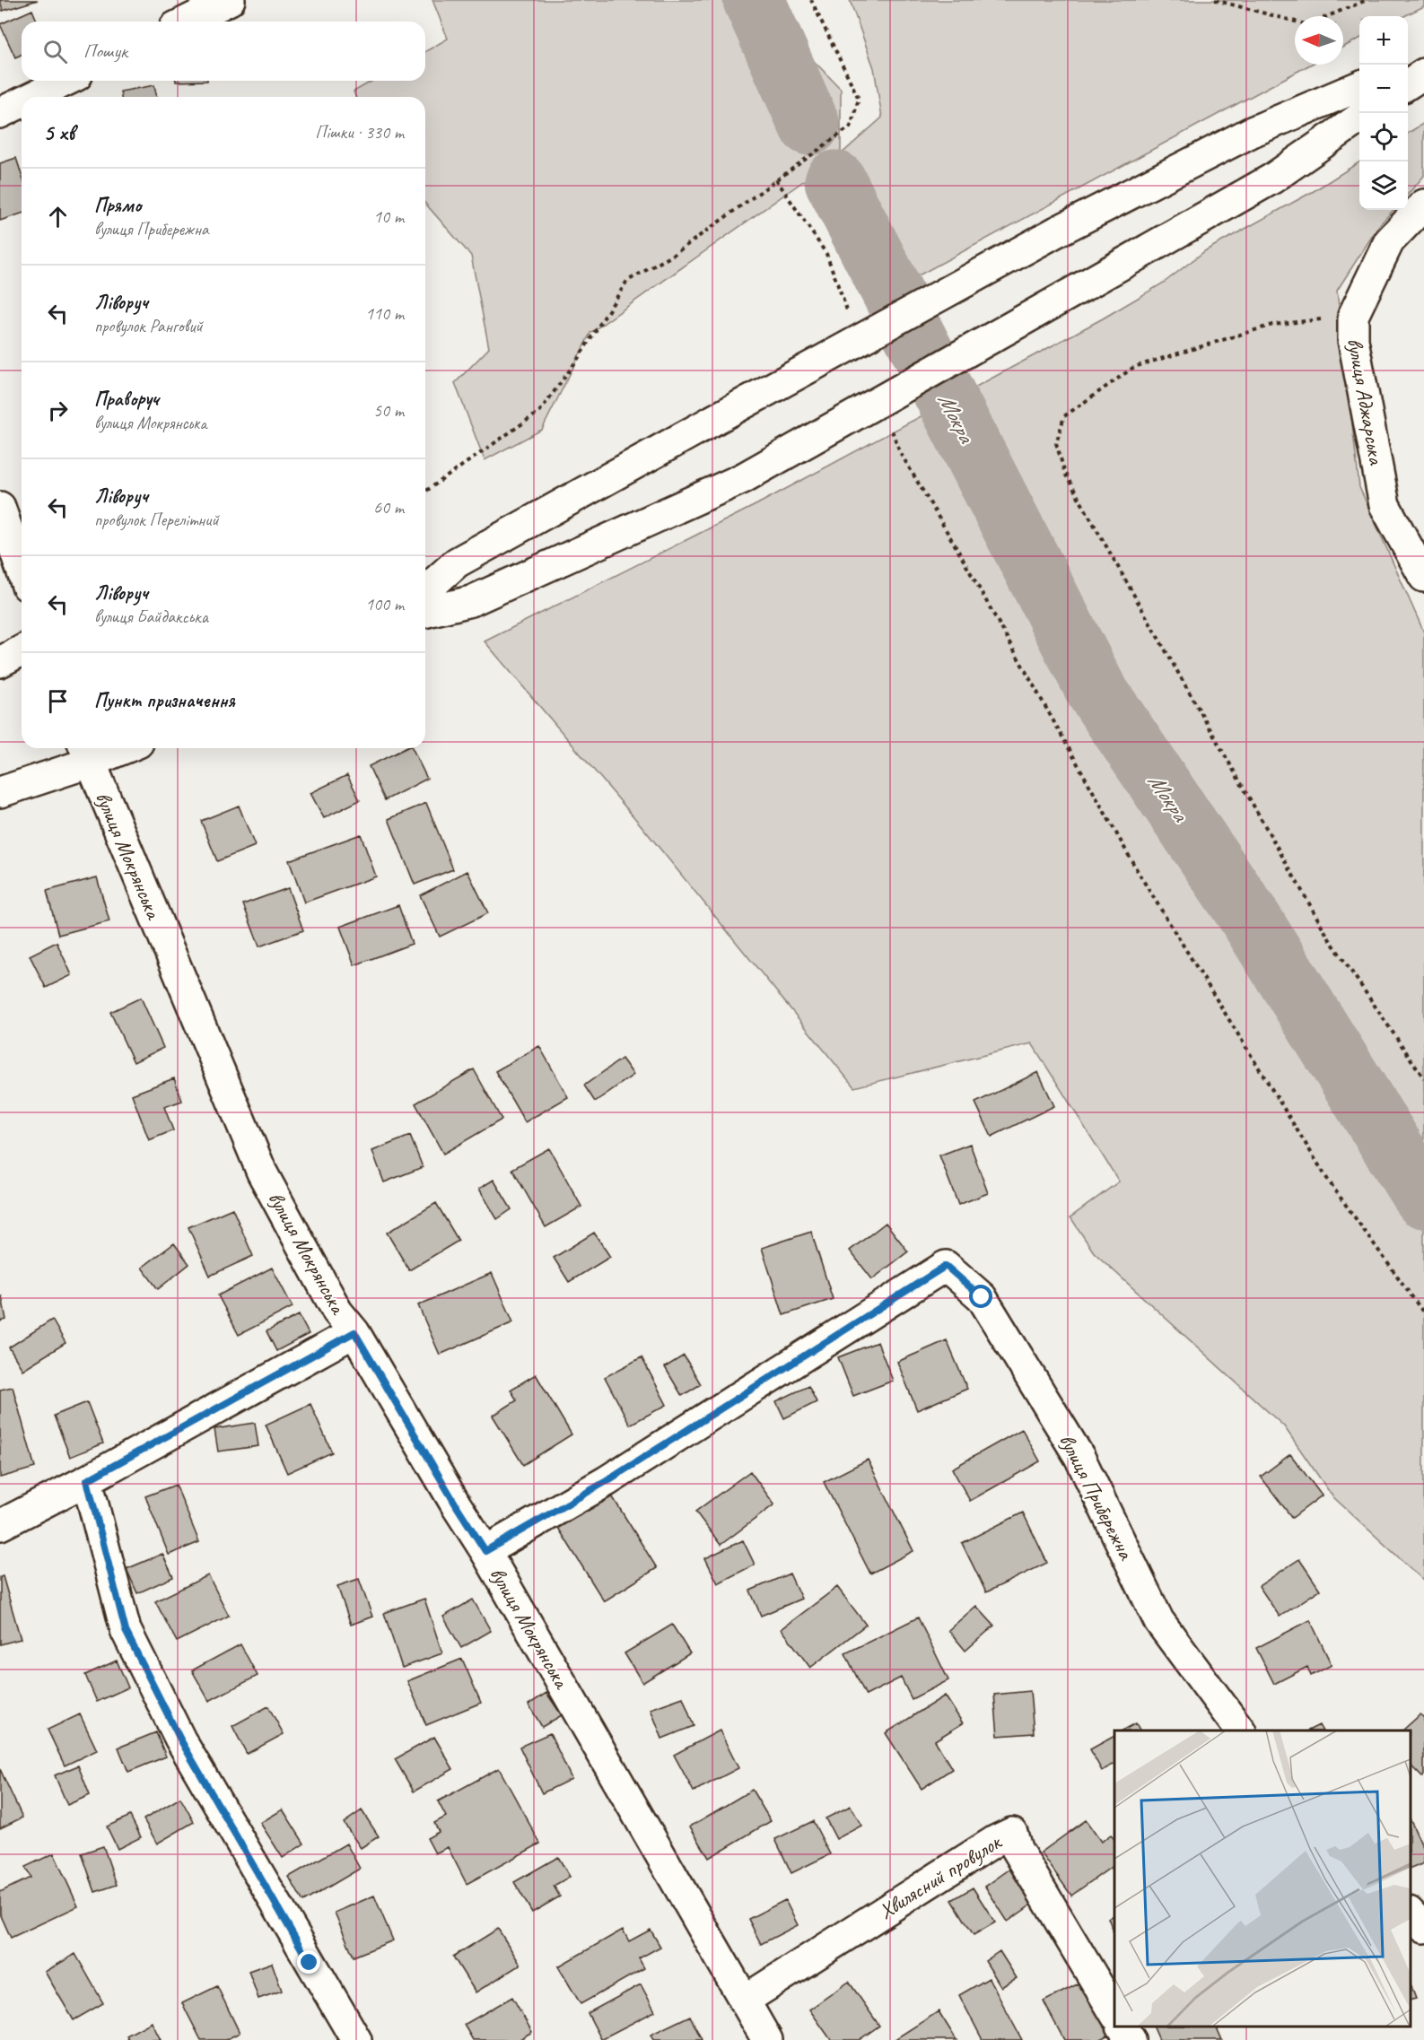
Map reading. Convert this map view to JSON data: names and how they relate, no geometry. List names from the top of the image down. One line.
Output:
{"streets":{"main road":["вулиця Аджарська","вулиця Мокрянська","вулиця Прибережна","Хвилясний провулок"]},"crossings":[["вулиця Мокрянська","вулиця Прибережна"],["вулиця Мокрянська","Хвилясний провулок"]],"water":["Мокра"],"north":"left","page":{"map_buttons":["+","−"],"search":"Пошук","heading":["5 хв","Пішки · 330 m"],"list":[["Прямо","вулиця Прибережна","10 m"],["Ліворуч","провулок Ранговий","110 m"],["Праворуч","вулиця Мокрянська","50 m"],["Ліворуч","провулок Перелітний","60 m"],["Ліворуч","вулиця Байдакська","100 m"],"Пункт призначення"]}}
